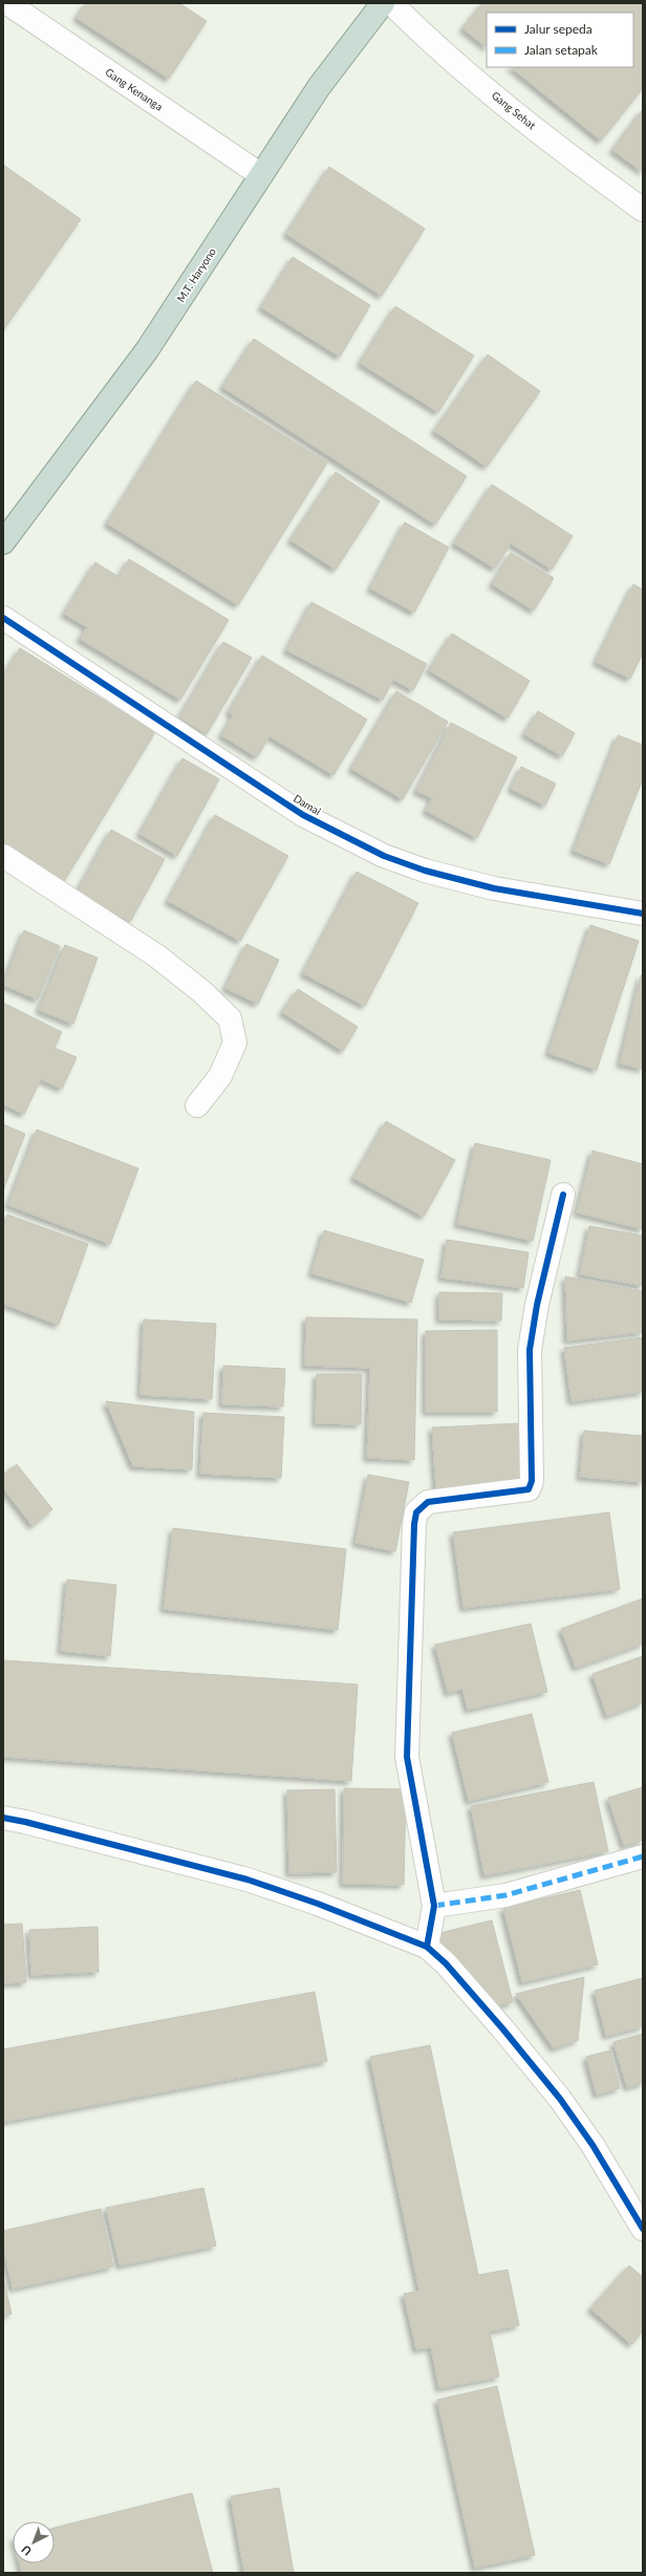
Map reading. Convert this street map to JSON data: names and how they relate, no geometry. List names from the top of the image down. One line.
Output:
{"streets":{"highway":["M.T. Haryono"],"street":["Gang Kenanga","Gang Sehat","Damai"]},"crossings":[["Gang Kenanga","M.T. Haryono"]],"legend":["Jalur sepeda","Jalan setapak"],"north":"bottom left"}
